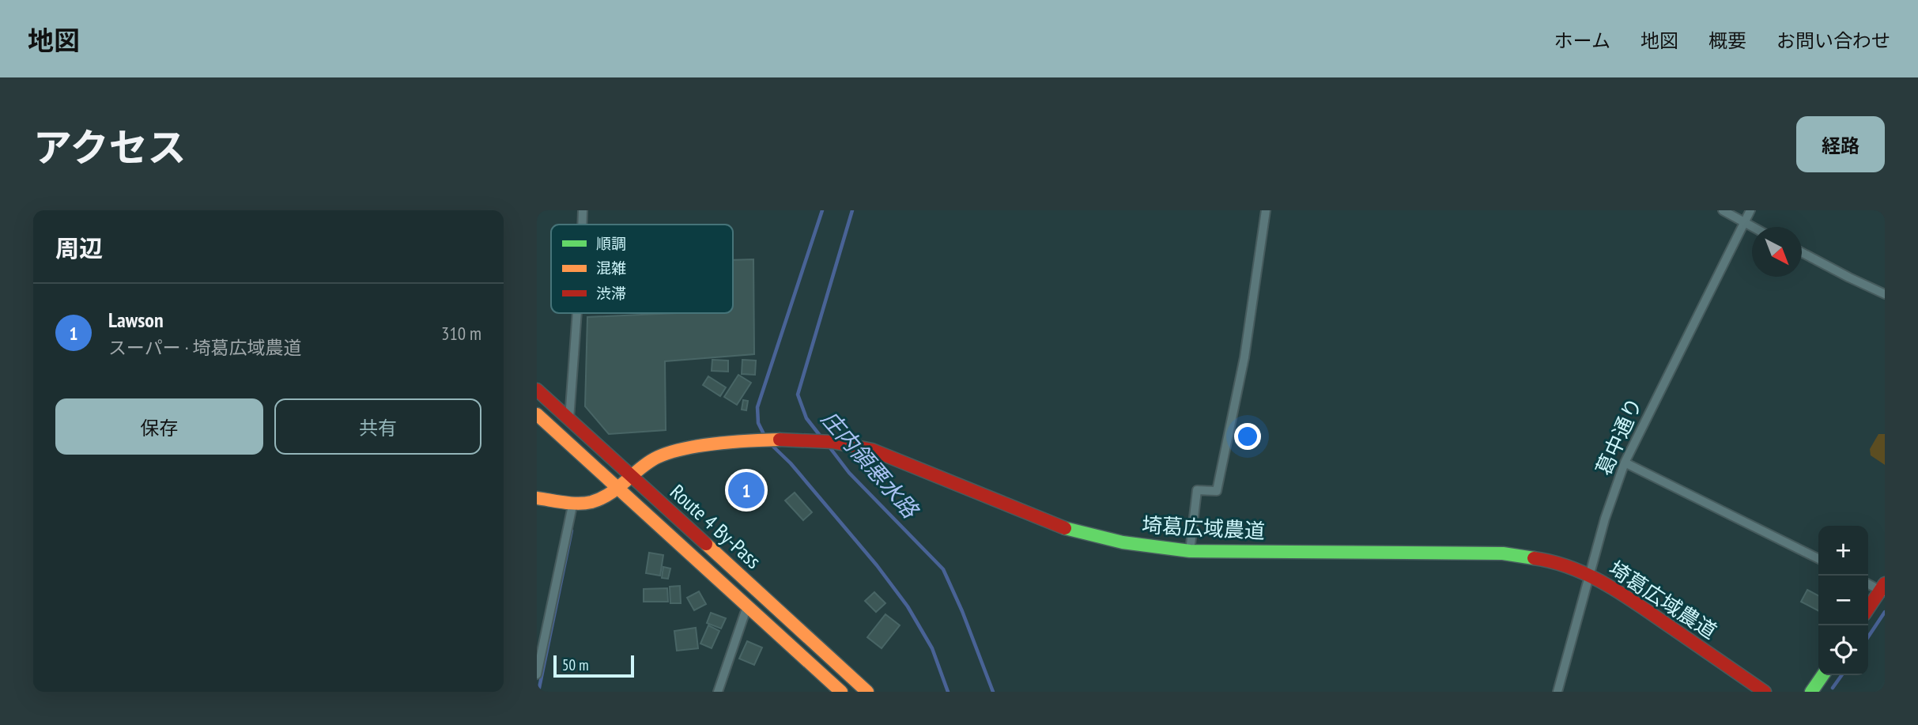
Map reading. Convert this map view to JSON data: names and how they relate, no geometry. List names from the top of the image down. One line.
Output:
{"streets":{"main road":["Route 4 By-Pass","埼葛広域農道"],"street":["葛中通り"]},"crossings":[["葛中通り","埼葛広域農道"],["Route 4 By-Pass","埼葛広域農道"]],"water":["庄内領悪水路"],"legend":["順調","混雑","渋滞"],"scale_bar":"50 m","north":"bottom right","page":{"header":"地図","nav":["ホーム","地図","概要","お問い合わせ"],"title":"アクセス","buttons":["経路",["保存","共有"]],"heading":"周辺","list":[{"mark":"1","name":"Lawson","note":"スーパー · 埼葛広域農道","value":"310 m"}],"pins":"1","map_buttons":["+","−"],"scale":"50 m"}}
